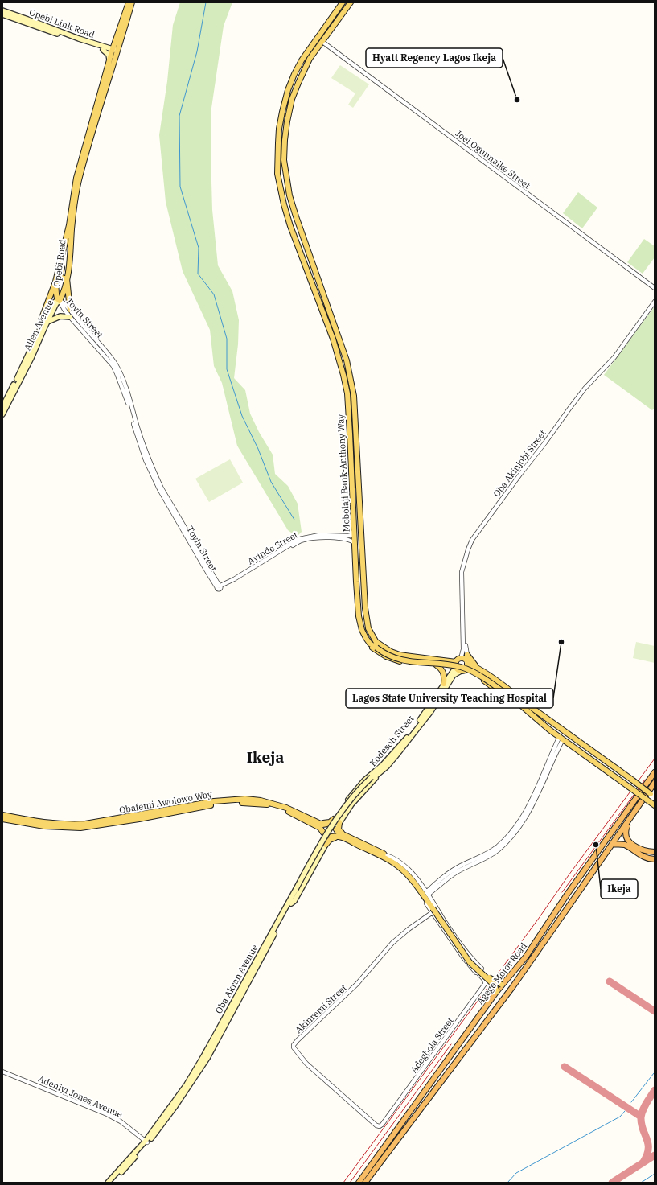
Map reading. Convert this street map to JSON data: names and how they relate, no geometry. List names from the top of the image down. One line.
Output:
{"streets":{"highway":["Agege Motor Road"],"main road":["Opebi Link Road","Opebi Road","Allen Avenue","Mobolaji Bank-Anthony Way","Kodesoh Street","Obafemi Awolowo Way","Oba Akran Avenue"],"street":["Joel Ogunnaike Street","Toyin Street","Oba Akinjobi Street","Ayinde Street","Akinremi Street","Adegbola Street","Adeniyi Jones Avenue"]},"crossings":[["Opebi Link Road","Opebi Road"],["Joel Ogunnaike Street","Mobolaji Bank-Anthony Way"],["Opebi Road","Toyin Street"],["Opebi Road","Allen Avenue"],["Toyin Street","Allen Avenue"],["Toyin Street","Ayinde Street"],["Oba Akinjobi Street","Kodesoh Street"],["Mobolaji Bank-Anthony Way","Ayinde Street"],["Kodesoh Street","Oba Akran Avenue"],["Oba Akran Avenue","Adeniyi Jones Avenue"],["Akinremi Street","Adegbola Street"]],"districts":["Ikeja"],"places":["Hyatt Regency Lagos Ikeja","Lagos State University Teaching Hospital","Ikeja"]}
